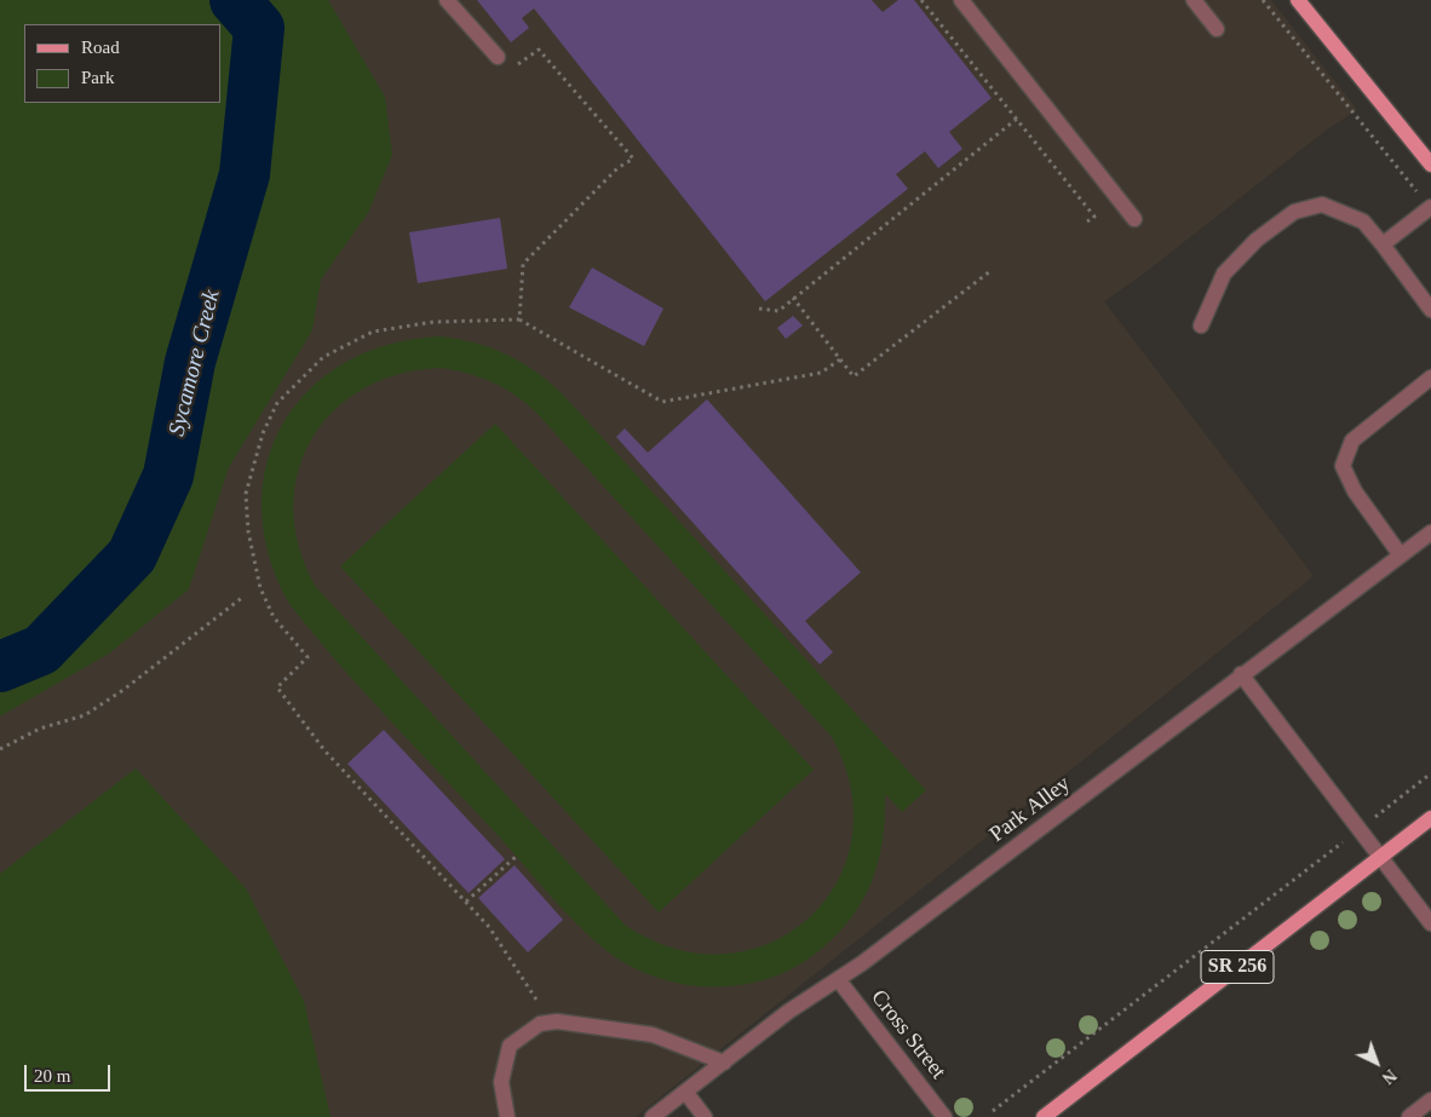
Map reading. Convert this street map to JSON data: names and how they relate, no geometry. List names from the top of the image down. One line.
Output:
{"streets":{"main road":["SR 256"],"street":["Park Alley","Cross Street"]},"crossings":[["Park Alley","Cross Street"]],"water":["Sycamore Creek"],"legend":["Road","Park"],"scale_bar":"20 m","north":"bottom right"}
